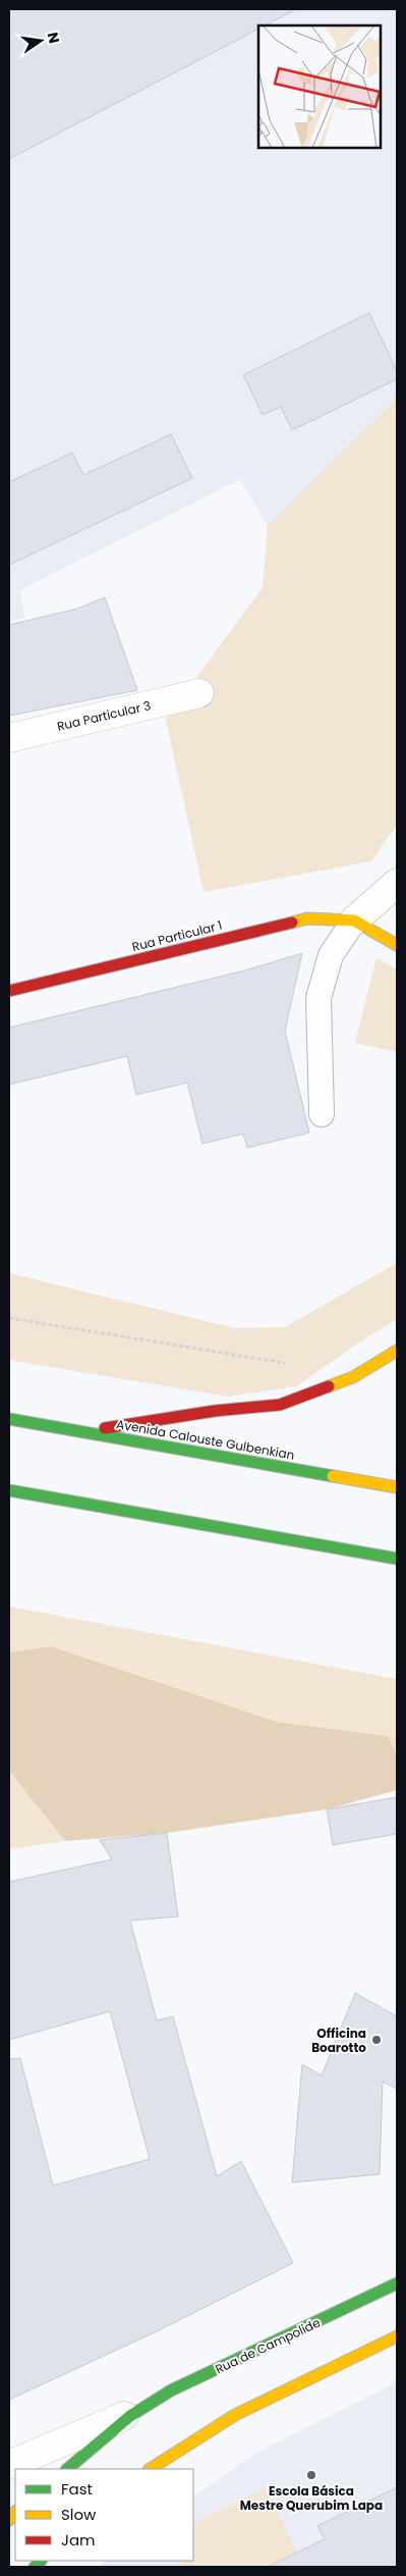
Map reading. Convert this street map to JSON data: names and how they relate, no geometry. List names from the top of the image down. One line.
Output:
{"streets":{"main road":["Rua Particular 1","Avenida Calouste Gulbenkian","Rua de Campolide"],"street":["Rua Particular 3"]},"places":["Officina Boarotto","Escola Básica Mestre Querubim Lapa"],"legend":["Fast","Slow","Jam"],"north":"right"}
